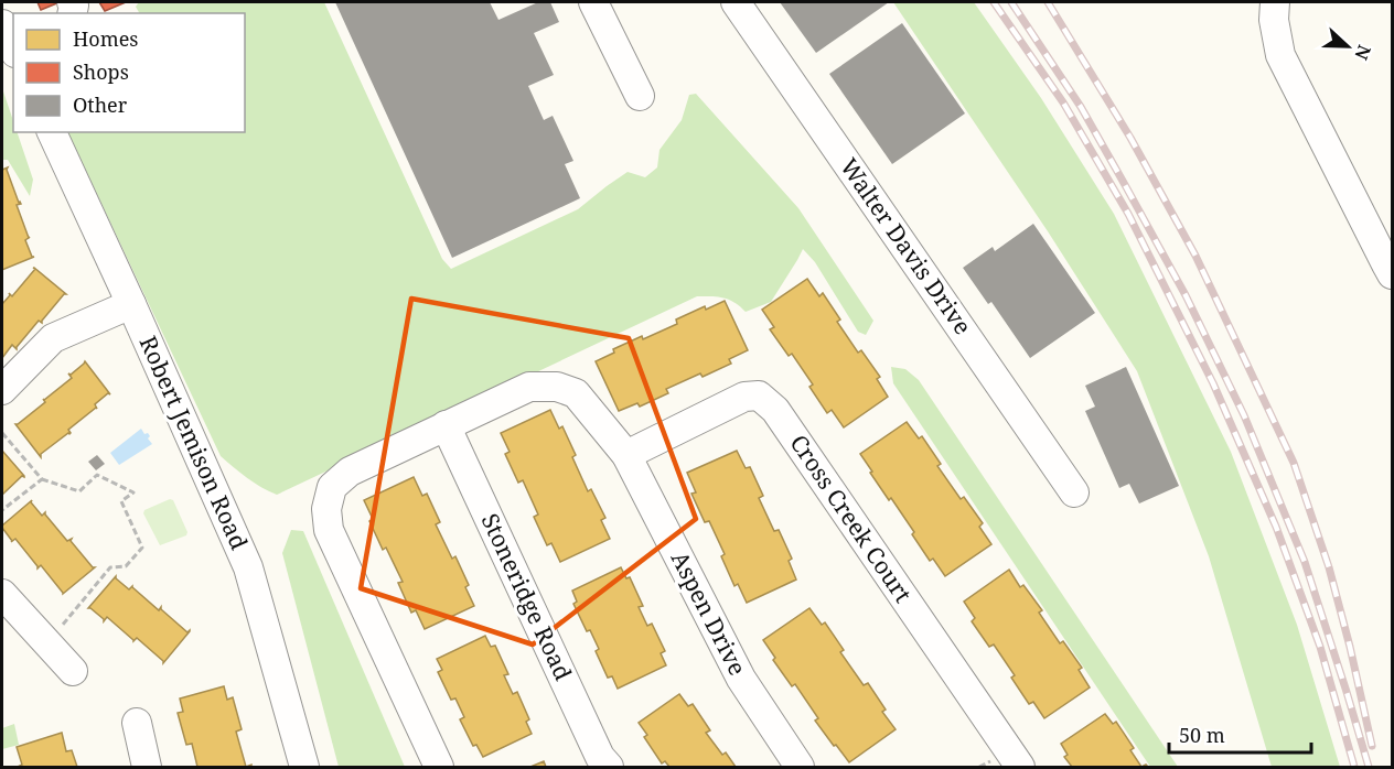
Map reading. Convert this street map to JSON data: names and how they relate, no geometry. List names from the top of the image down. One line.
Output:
{"streets":{"street":["Walter Davis Drive","Robert Jemison Road","Cross Creek Court","Stoneridge Road","Aspen Drive"]},"crossings":[["Cross Creek Court","Aspen Drive"],["Stoneridge Road","Aspen Drive"]],"legend":["Homes","Shops","Other"],"scale_bar":"50 m","north":"right"}
